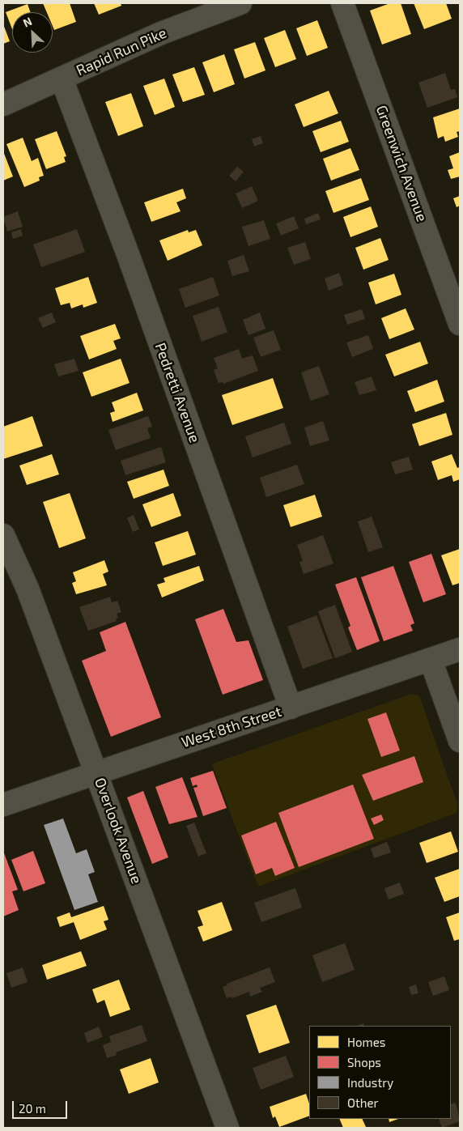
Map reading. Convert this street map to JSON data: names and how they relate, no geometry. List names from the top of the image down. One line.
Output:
{"streets":{"street":["Rapid Run Pike","Greenwich Avenue","Pedretti Avenue","West 8th Street","Overlook Avenue"]},"crossings":[["Rapid Run Pike","Pedretti Avenue"],["Pedretti Avenue","West 8th Street"],["West 8th Street","Overlook Avenue"]],"legend":["Homes","Shops","Industry","Other"],"scale_bar":"20 m","north":"top left"}
